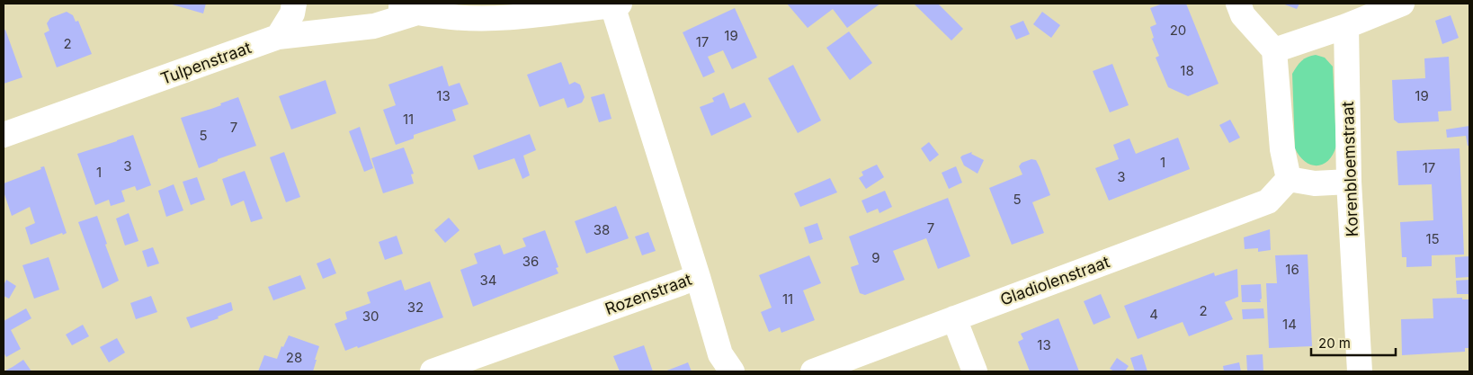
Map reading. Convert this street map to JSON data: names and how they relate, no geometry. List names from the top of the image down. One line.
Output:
{"streets":{"street":["Tulpenstraat","Korenbloemstraat","Gladiolenstraat","Rozenstraat"]},"crossings":[["Tulpenstraat","Rozenstraat"]],"house_numbers":["20","19","17","2","18","13","19","11","7","5","1","3","17","1","3","5","7","38","15","9","36","16","34","11","32","2","4","30","14","13","28"],"scale_bar":"20 m"}
